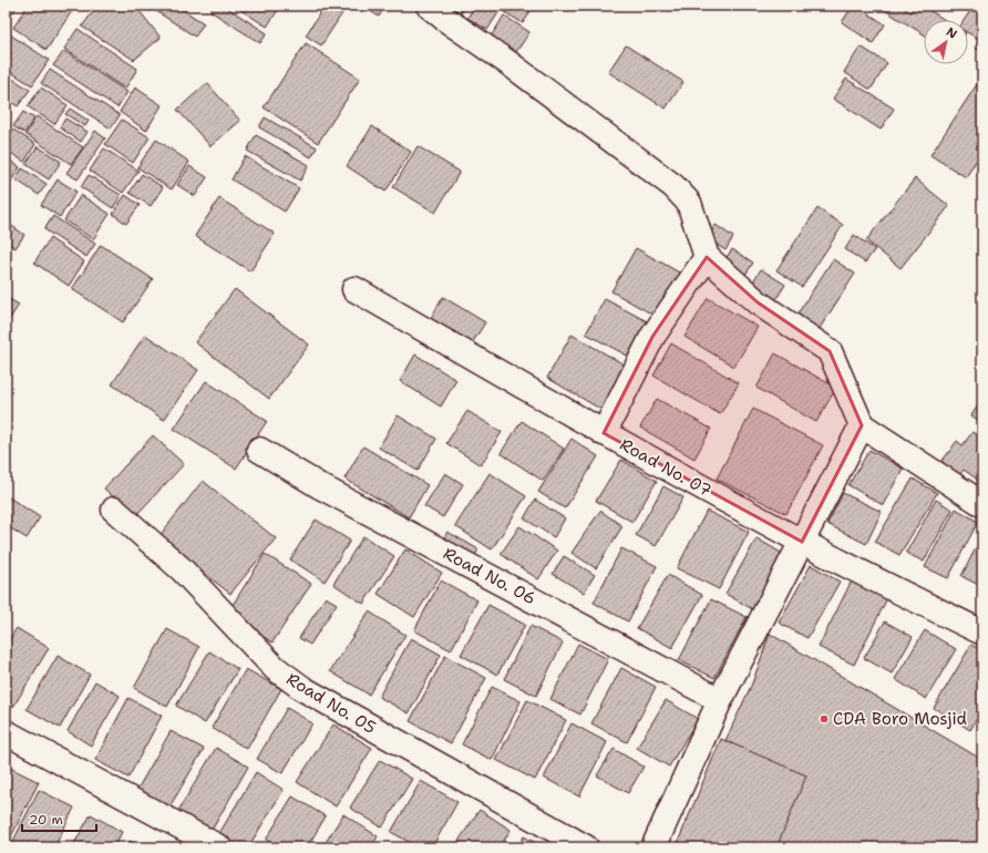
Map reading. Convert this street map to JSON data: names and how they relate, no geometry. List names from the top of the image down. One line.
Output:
{"streets":{"street":["Road No. 07","Road No. 06","Road No. 05"]},"places":["CDA Boro Mosjid"],"scale_bar":"20 m","north":"top right"}
